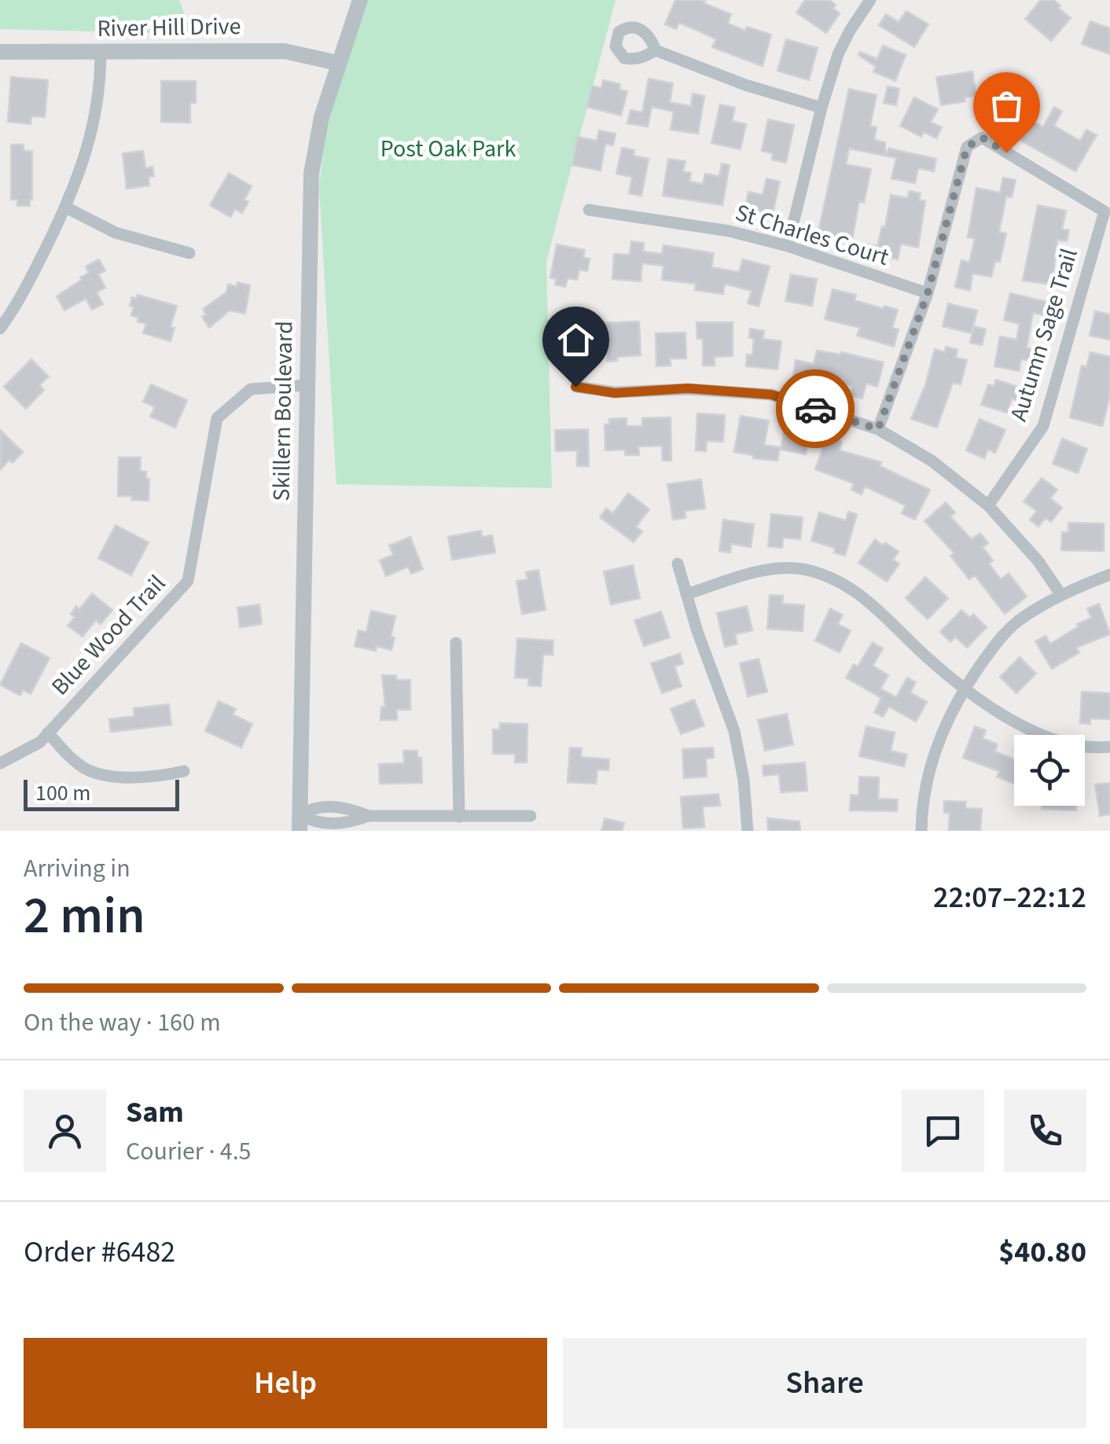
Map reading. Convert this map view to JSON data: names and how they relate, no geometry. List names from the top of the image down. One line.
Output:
{"streets":{"street":["River Hill Drive","St Charles Court","Autumn Sage Trail","Skillern Boulevard","Blue Wood Trail"]},"crossings":[["River Hill Drive","Skillern Boulevard"],["St Charles Court","Autumn Sage Trail"],["Skillern Boulevard","Blue Wood Trail"]],"parks":["Post Oak Park"],"scale_bar":"100 m","page":{"scale":"100 m","heading":["2 min","Arriving in","22:07–22:12"],"panel":["Sam","Courier · 4.5","Order #6482","$40.80"],"bar":"On the way · 160 m","buttons":["Help","Share"]}}
